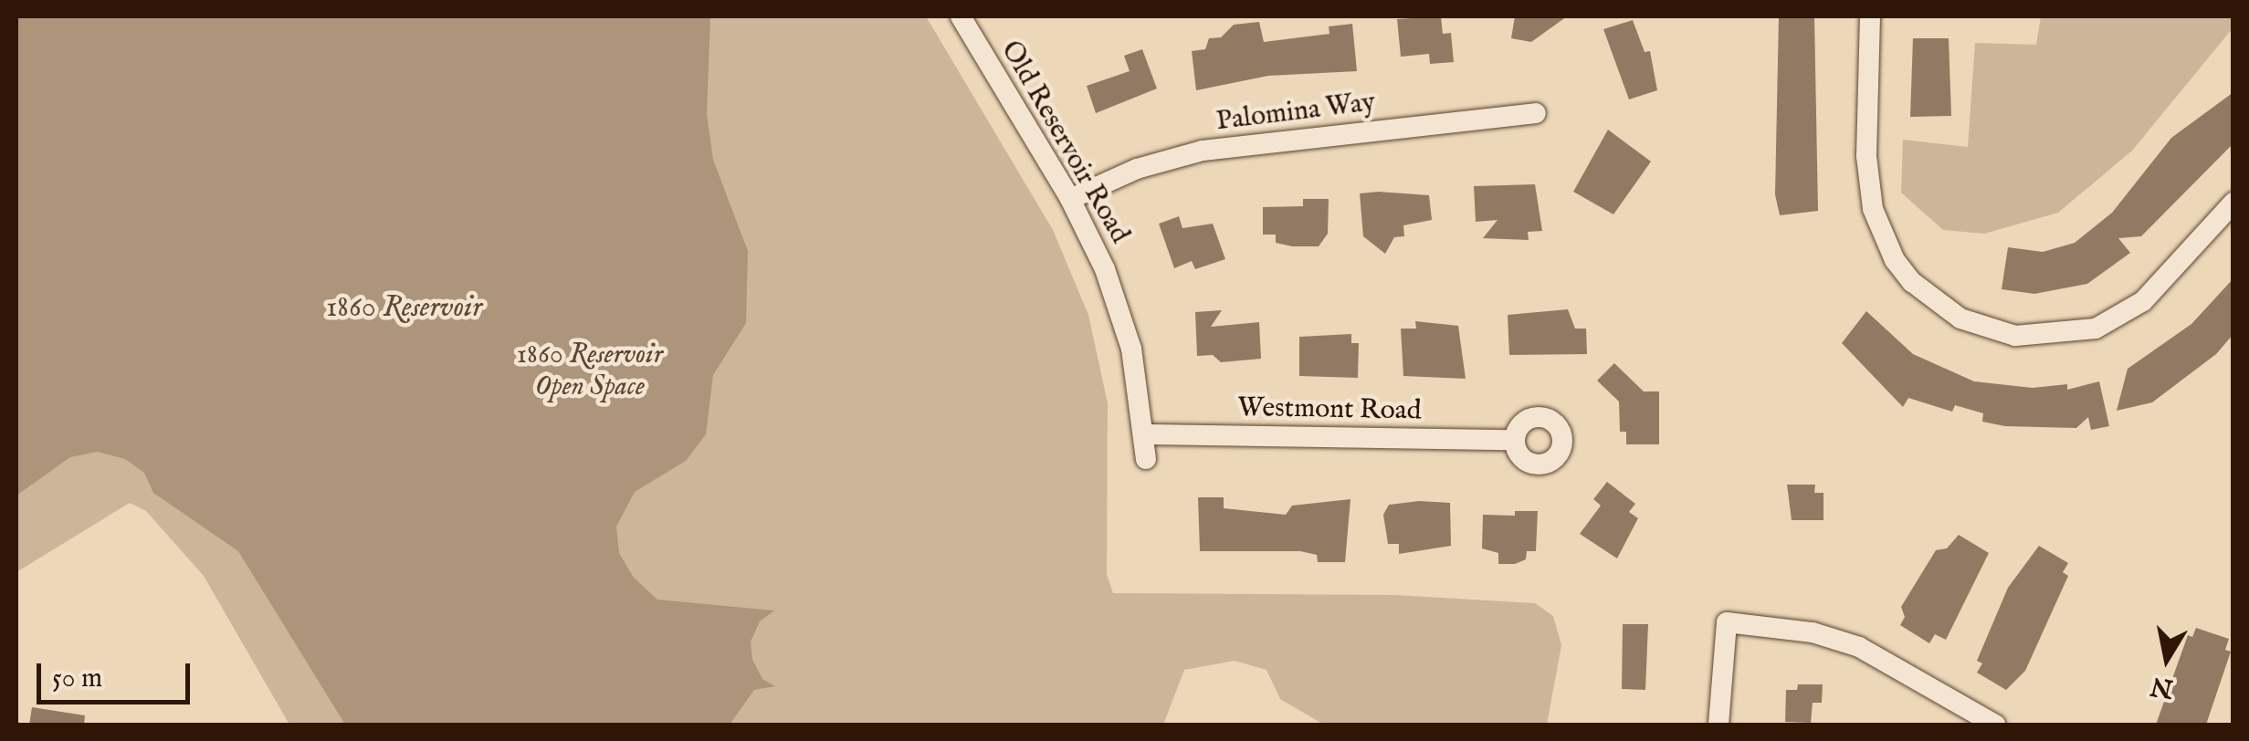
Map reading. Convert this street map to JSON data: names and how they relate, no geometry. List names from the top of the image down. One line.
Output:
{"streets":{"street":["Palomina Way","Old Reservoir Road","Westmont Road"]},"crossings":[["Palomina Way","Old Reservoir Road"],["Old Reservoir Road","Westmont Road"]],"water":["1860 Reservoir"],"parks":["1860 Reservoir Open Space"],"scale_bar":"50 m","north":"bottom"}
